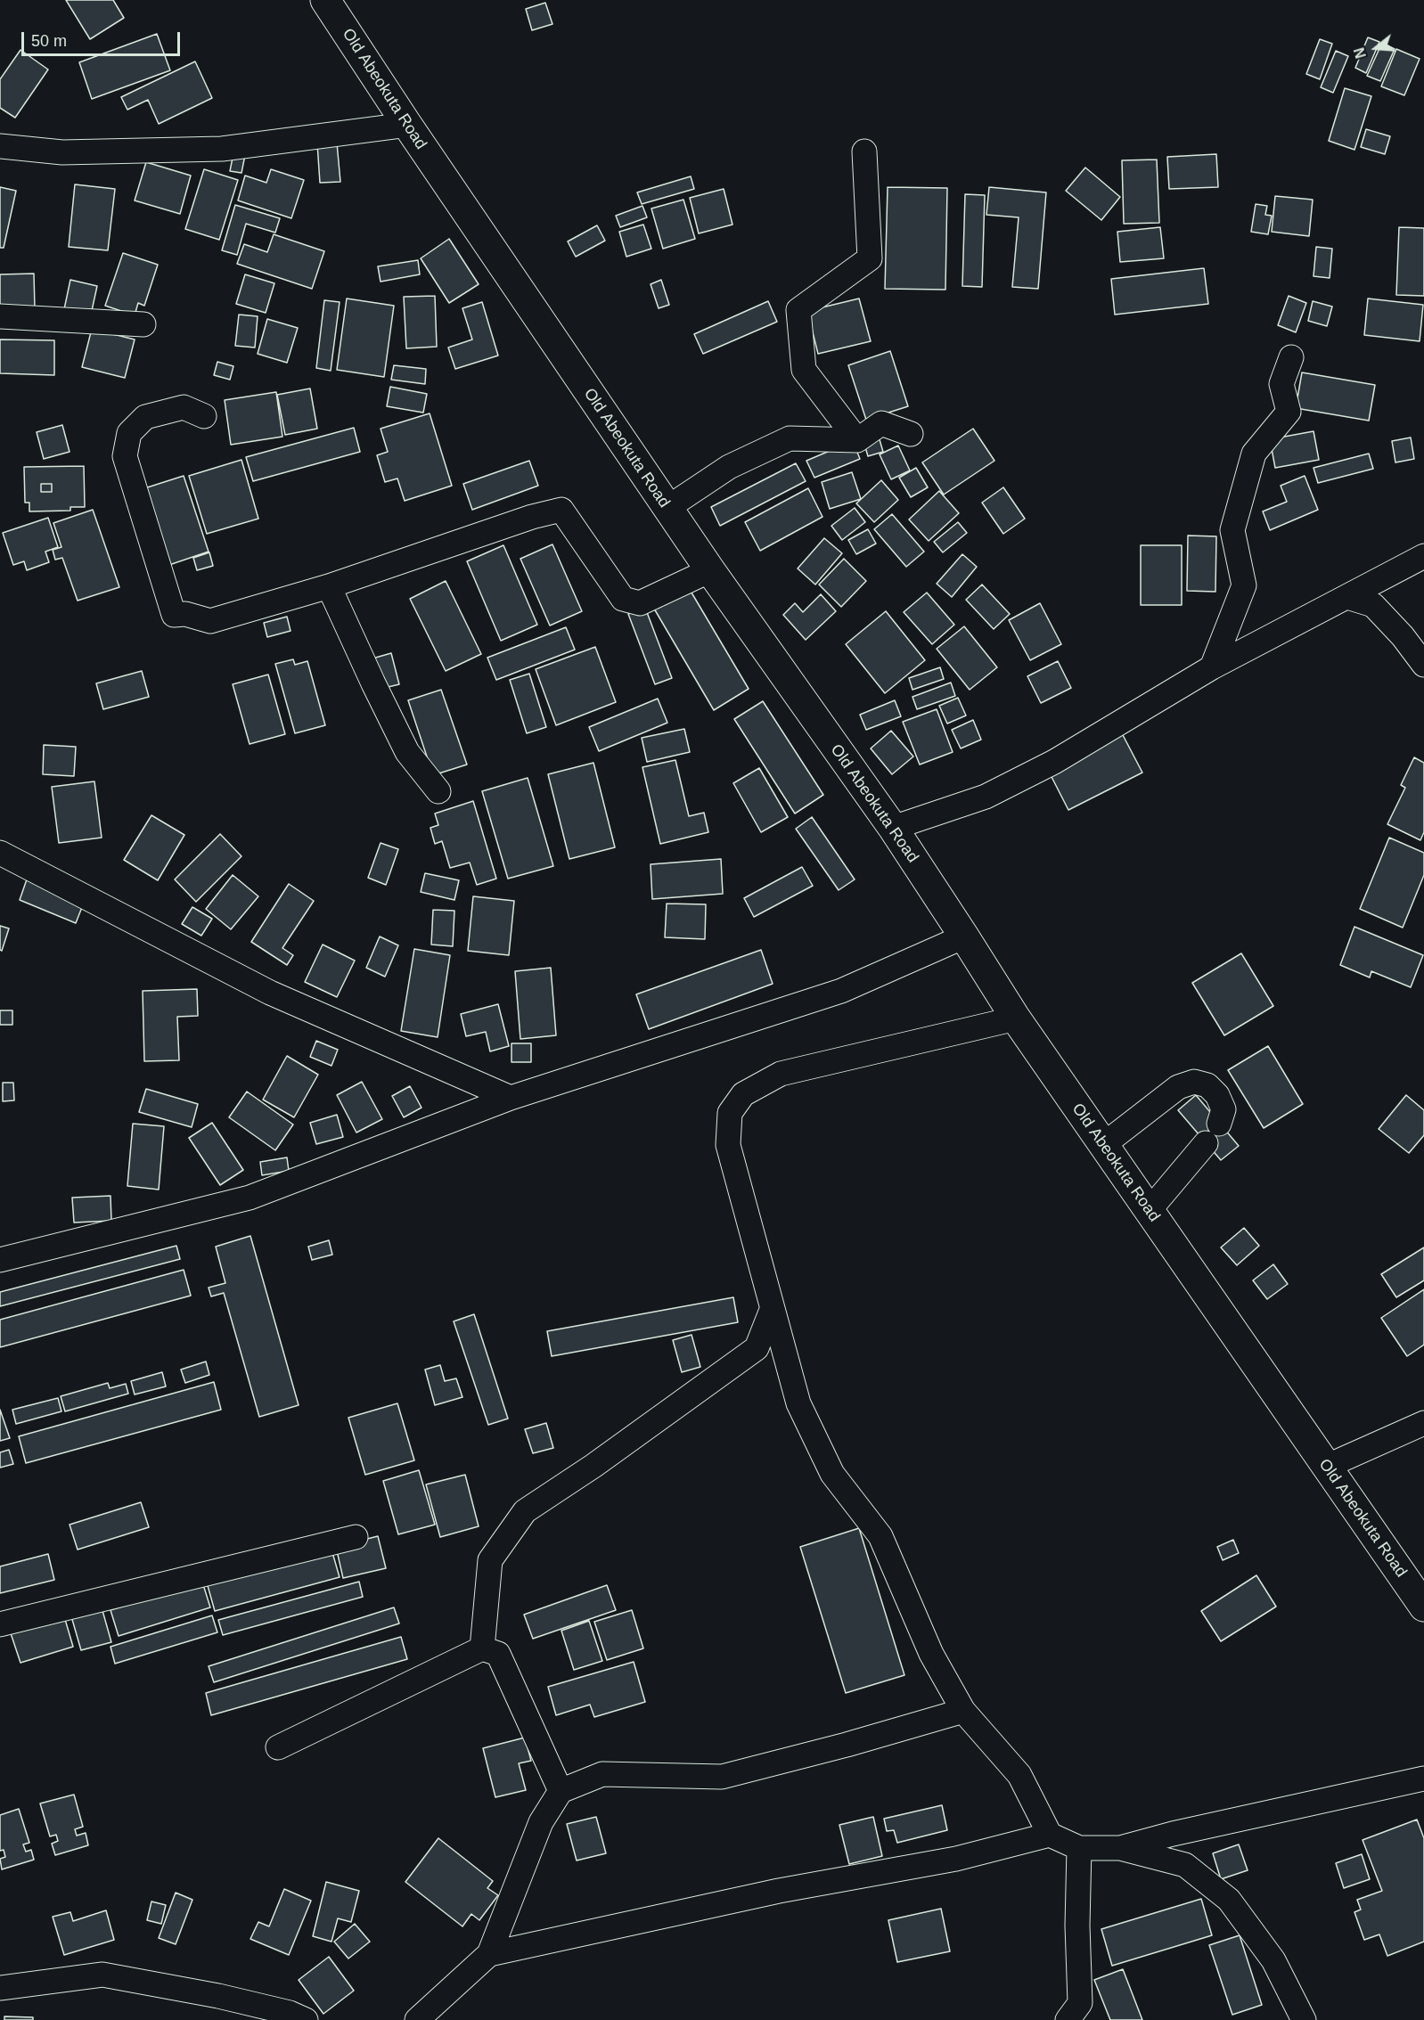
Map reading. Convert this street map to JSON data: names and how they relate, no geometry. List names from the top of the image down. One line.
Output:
{"streets":{"highway":["Old Abeokuta Road"]},"scale_bar":"50 m","north":"left"}
